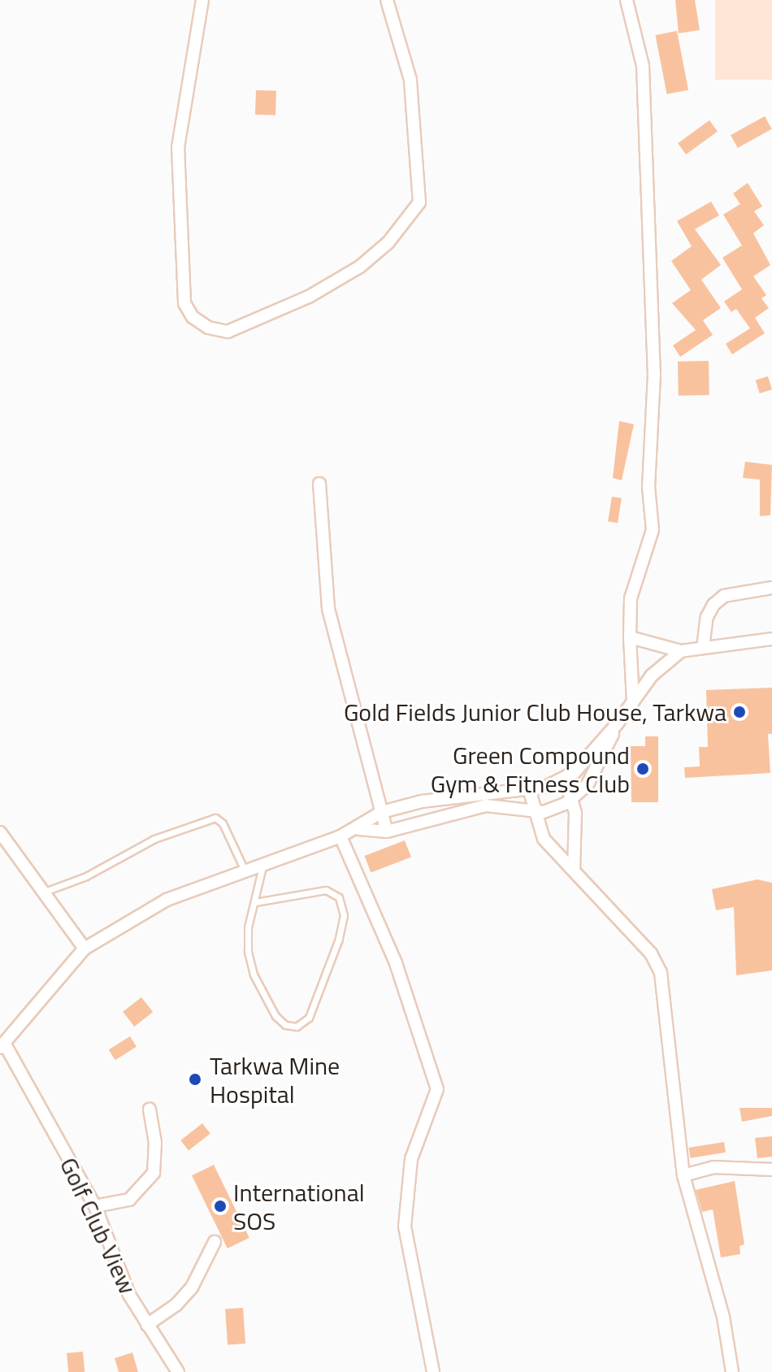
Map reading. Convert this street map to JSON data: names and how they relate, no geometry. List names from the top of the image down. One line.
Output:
{"streets":{"street":["Golf Club View"]},"places":["Gold Fields Junior Club House, Tarkwa","Green Compound Gym & Fitness Club","Tarkwa Mine Hospital","International SOS"]}
